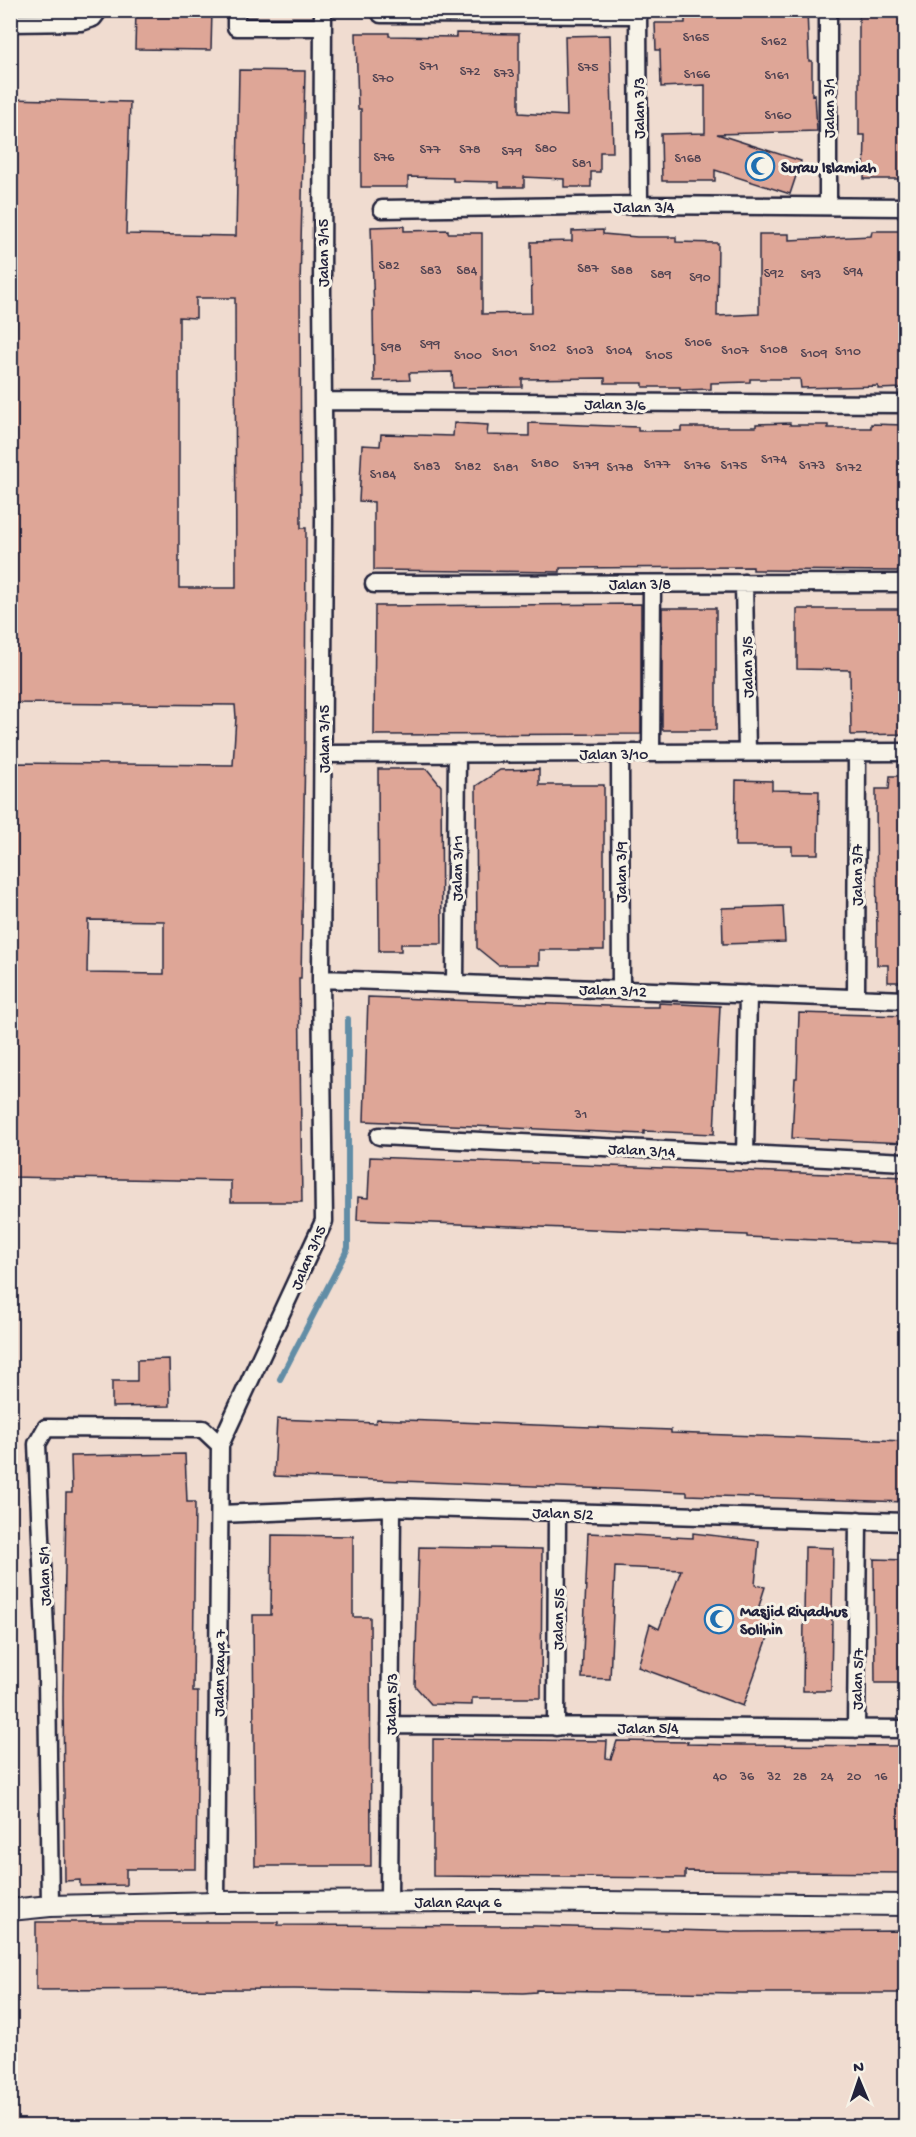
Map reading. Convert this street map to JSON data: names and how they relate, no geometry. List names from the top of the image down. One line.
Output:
{"streets":{"street":["Jalan 3/3","Jalan 3/1","Jalan 3/4","Jalan 3/15","Jalan 3/6","Jalan 3/8","Jalan 3/5","Jalan 3/10","Jalan 3/11","Jalan 3/9","Jalan 3/7","Jalan 3/12","Jalan 3/14","Jalan 5/2","Jalan 5/1","Jalan 5/5","Jalan Raya 7","Jalan 5/7","Jalan 5/3","Jalan 5/4","Jalan Raya 6"]},"crossings":[["Jalan 3/3","Jalan 3/4"],["Jalan 3/1","Jalan 3/4"],["Jalan 3/15","Jalan 3/6"],["Jalan 3/15","Jalan 3/10"],["Jalan 3/15","Jalan 3/12"],["Jalan 3/15","Jalan 5/1"],["Jalan 3/15","Jalan Raya 7"],["Jalan 3/8","Jalan 3/5"],["Jalan 3/5","Jalan 3/10"],["Jalan 3/10","Jalan 3/11"],["Jalan 3/10","Jalan 3/9"],["Jalan 3/10","Jalan 3/7"],["Jalan 3/11","Jalan 3/12"],["Jalan 3/9","Jalan 3/12"],["Jalan 3/7","Jalan 3/12"],["Jalan 5/2","Jalan 5/5"],["Jalan 5/2","Jalan Raya 7"],["Jalan 5/2","Jalan 5/7"],["Jalan 5/2","Jalan 5/3"],["Jalan 5/1","Jalan Raya 7"],["Jalan 5/1","Jalan Raya 6"],["Jalan 5/5","Jalan 5/4"],["Jalan Raya 7","Jalan Raya 6"],["Jalan 5/7","Jalan 5/4"],["Jalan 5/3","Jalan 5/4"],["Jalan 5/3","Jalan Raya 6"]],"places":{"mosque":["Surau Islamiah","Masjid Riyadhus Solihin"]},"house_numbers":["S165","S162","S71","S75","S72","S73","S166","S161","S70","S160","S80","S77","S78","S79","S76","S168","S81","S82","S87","S83","S84","S88","S94","S92","S89","S93","S90","S106","S99","S98","S102","S108","S103","S104","S107","S110","S101","S109","S100","S105","S174","S180","S177","S179","S176","S175","S173","S183","S182","S181","S178","S172","S184","31","40","36","32","28","24","20","16"],"north":"top"}
